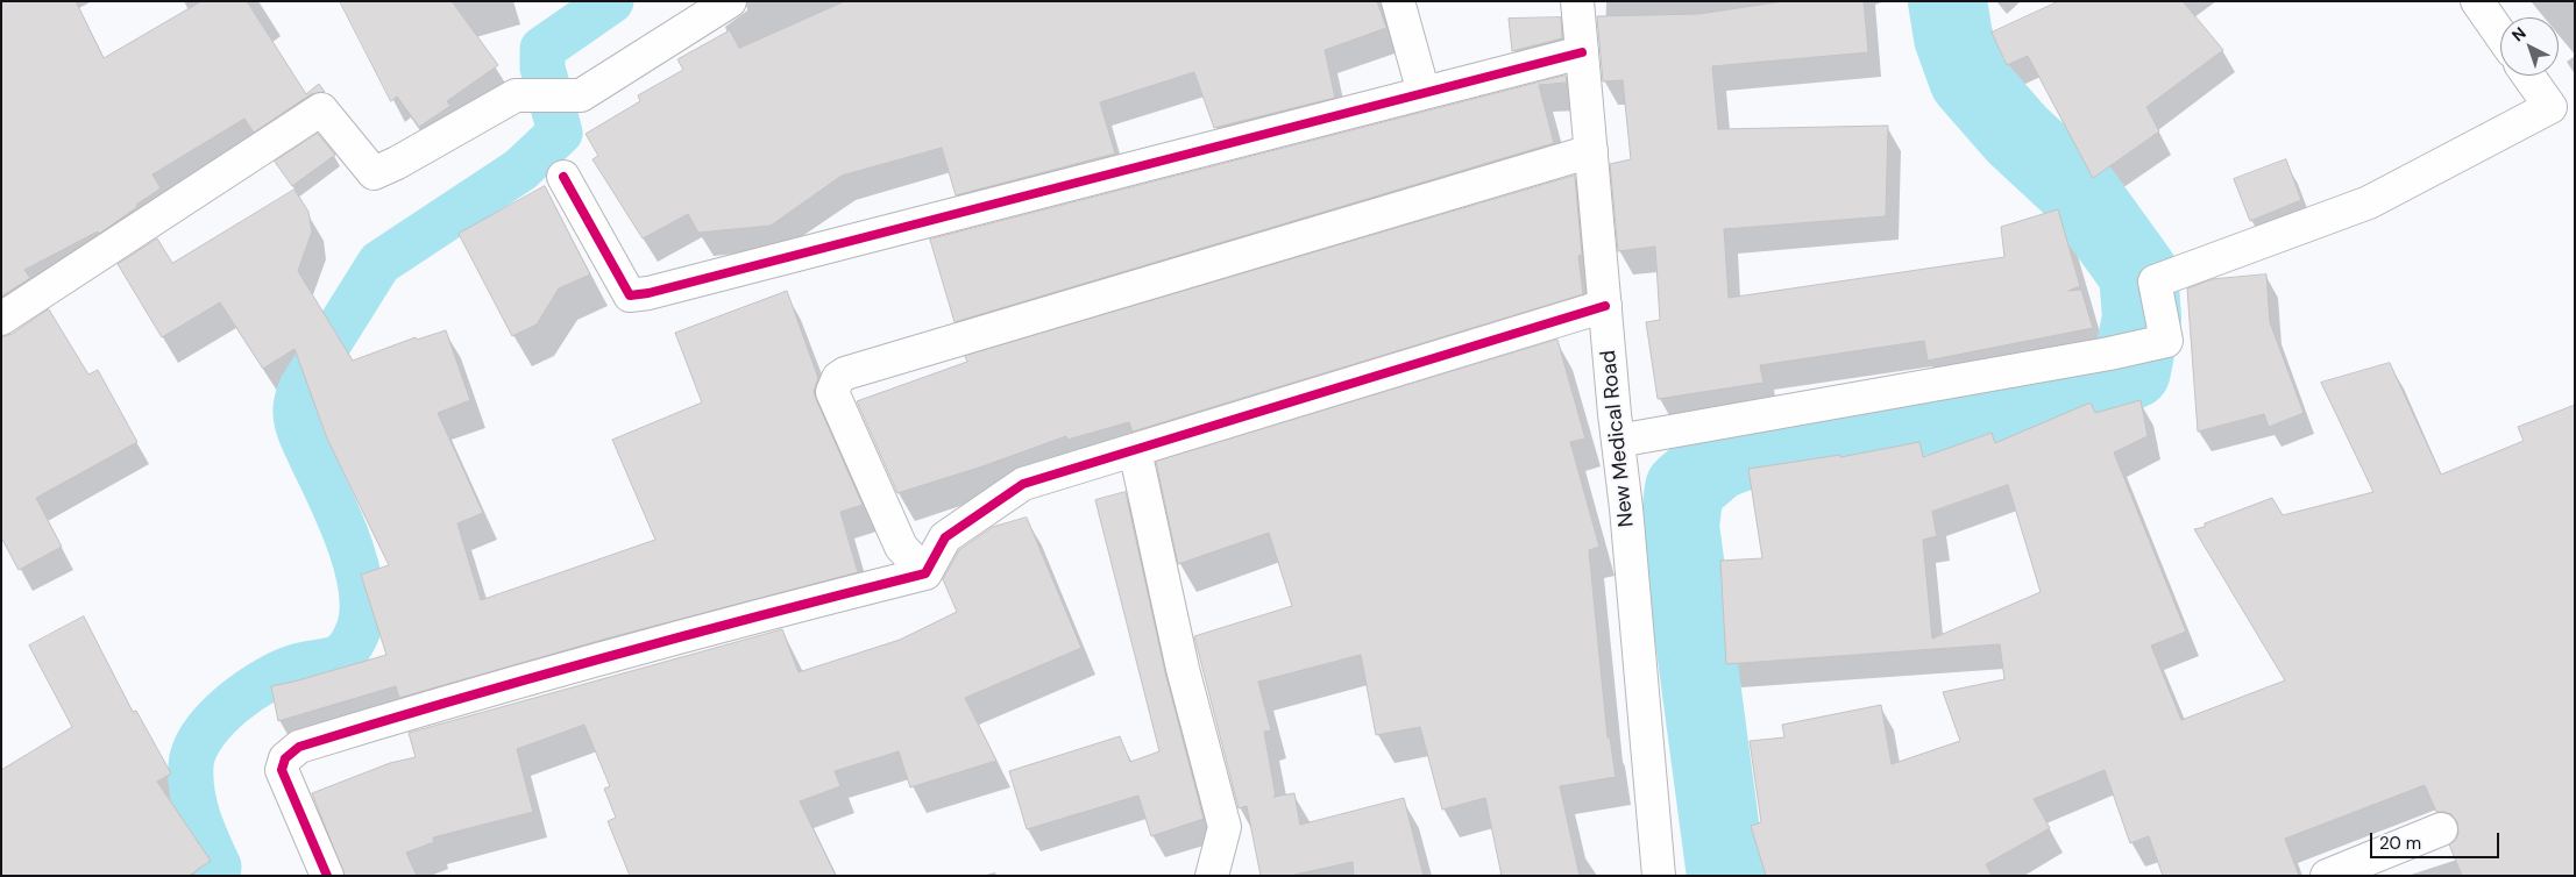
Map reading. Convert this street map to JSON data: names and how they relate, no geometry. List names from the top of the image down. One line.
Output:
{"streets":{"street":["New Medical Road"]},"scale_bar":"20 m","north":"top left"}
